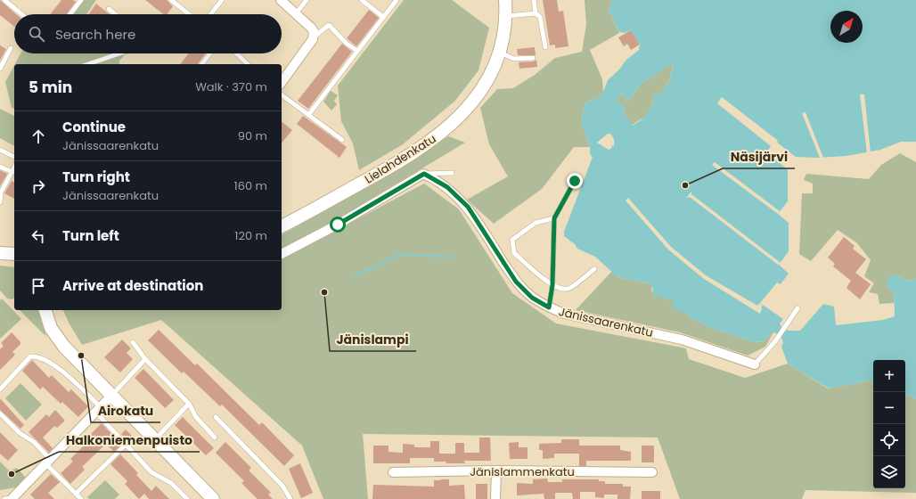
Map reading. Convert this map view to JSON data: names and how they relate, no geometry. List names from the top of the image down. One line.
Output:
{"streets":{"street":["Lielahdenkatu","Jänissaarenkatu","Jänislammenkatu"]},"places":["Näsijärvi","Jänislampi","Airokatu","Halkoniemenpuisto"],"north":"top right","page":{"search":"Search here","heading":["5 min","Walk · 370 m"],"list":[["Continue","Jänissaarenkatu","90 m"],["Turn right","Jänissaarenkatu","160 m"],["Turn left","120 m"],"Arrive at destination"],"map_buttons":["+","−"]}}
